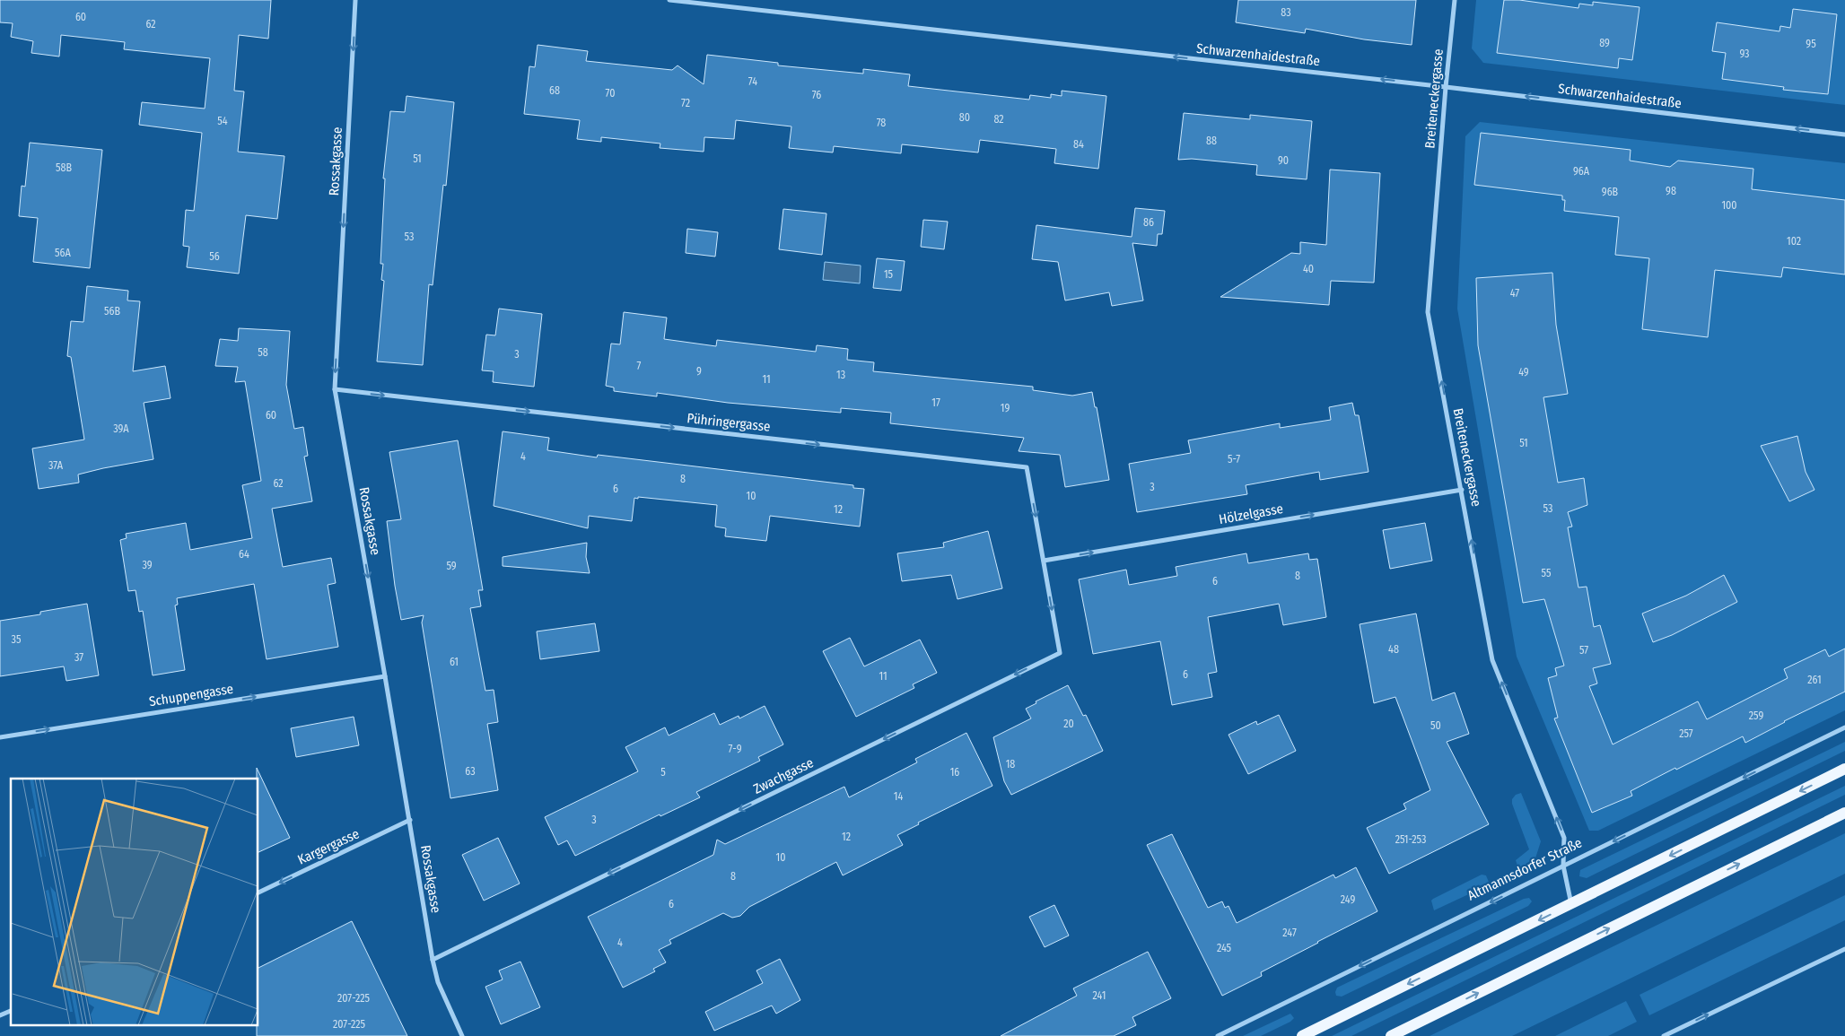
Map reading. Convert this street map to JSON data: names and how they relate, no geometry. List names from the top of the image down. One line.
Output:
{"streets":{"street":["Schwarzenhaidestraße","Breiteneckergasse","Rossakgasse","Pühringergasse","Hölzelgasse","Schuppengasse","Zwachgasse","Kargergasse","Altmannsdorfer Straße"]},"crossings":[["Schwarzenhaidestraße","Breiteneckergasse"],["Breiteneckergasse","Hölzelgasse"],["Breiteneckergasse","Altmannsdorfer Straße"],["Rossakgasse","Pühringergasse"],["Rossakgasse","Schuppengasse"],["Rossakgasse","Zwachgasse"],["Rossakgasse","Kargergasse"],["Pühringergasse","Hölzelgasse"],["Pühringergasse","Zwachgasse"],["Hölzelgasse","Zwachgasse"]],"one_way":["Schwarzenhaidestraße","Breiteneckergasse","Rossakgasse","Pühringergasse","Hölzelgasse","Schuppengasse","Zwachgasse","Kargergasse","Altmannsdorfer Straße"],"house_numbers":["83","60","62","89","95","93","74","68","70","76","72","80","82","54","78","88","84","51","90","58B","96A","98","96B","100","86","53","102","56A","56","40","15","47","56B","58","3","7","9","49","13","11","17","19","60","39A","51","4","5-7","37A","8","62","3","6","10","53","12","64","39","59","55","8","6","35","48","57","37","61","6","11","261","259","20","50","257","7-9","18","63","5","16","14","3","12","251-253","10","8","249","6","247","4","245","241","207-225","207-225"]}
